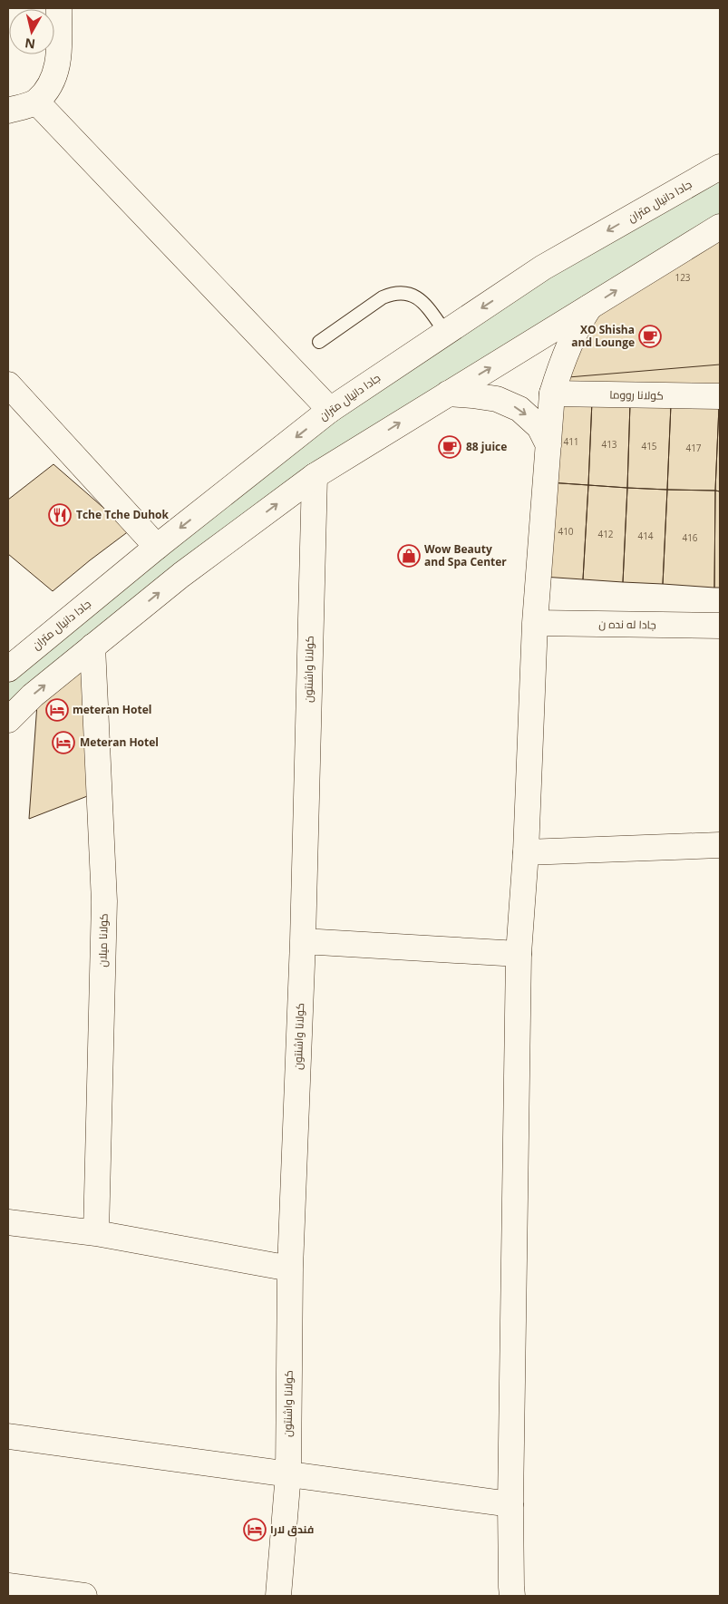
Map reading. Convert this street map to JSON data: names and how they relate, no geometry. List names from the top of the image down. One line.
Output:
{"streets":{"main road":["جادا دانيال متران","كولانا رووما","جادا له نده ن","كولانا واشنتون","كولانا ميلان"]},"places":{"cafe":["XO Shisha and Lounge","88 juice"],"restaurant":["Tche Tche Duhok"],"shop":["Wow Beauty and Spa Center"],"hotel":["meteran Hotel","Meteran Hotel","فندق لارا"]},"house_numbers":["123","411","413","415","417","410","412","414","416"],"north":"bottom"}
